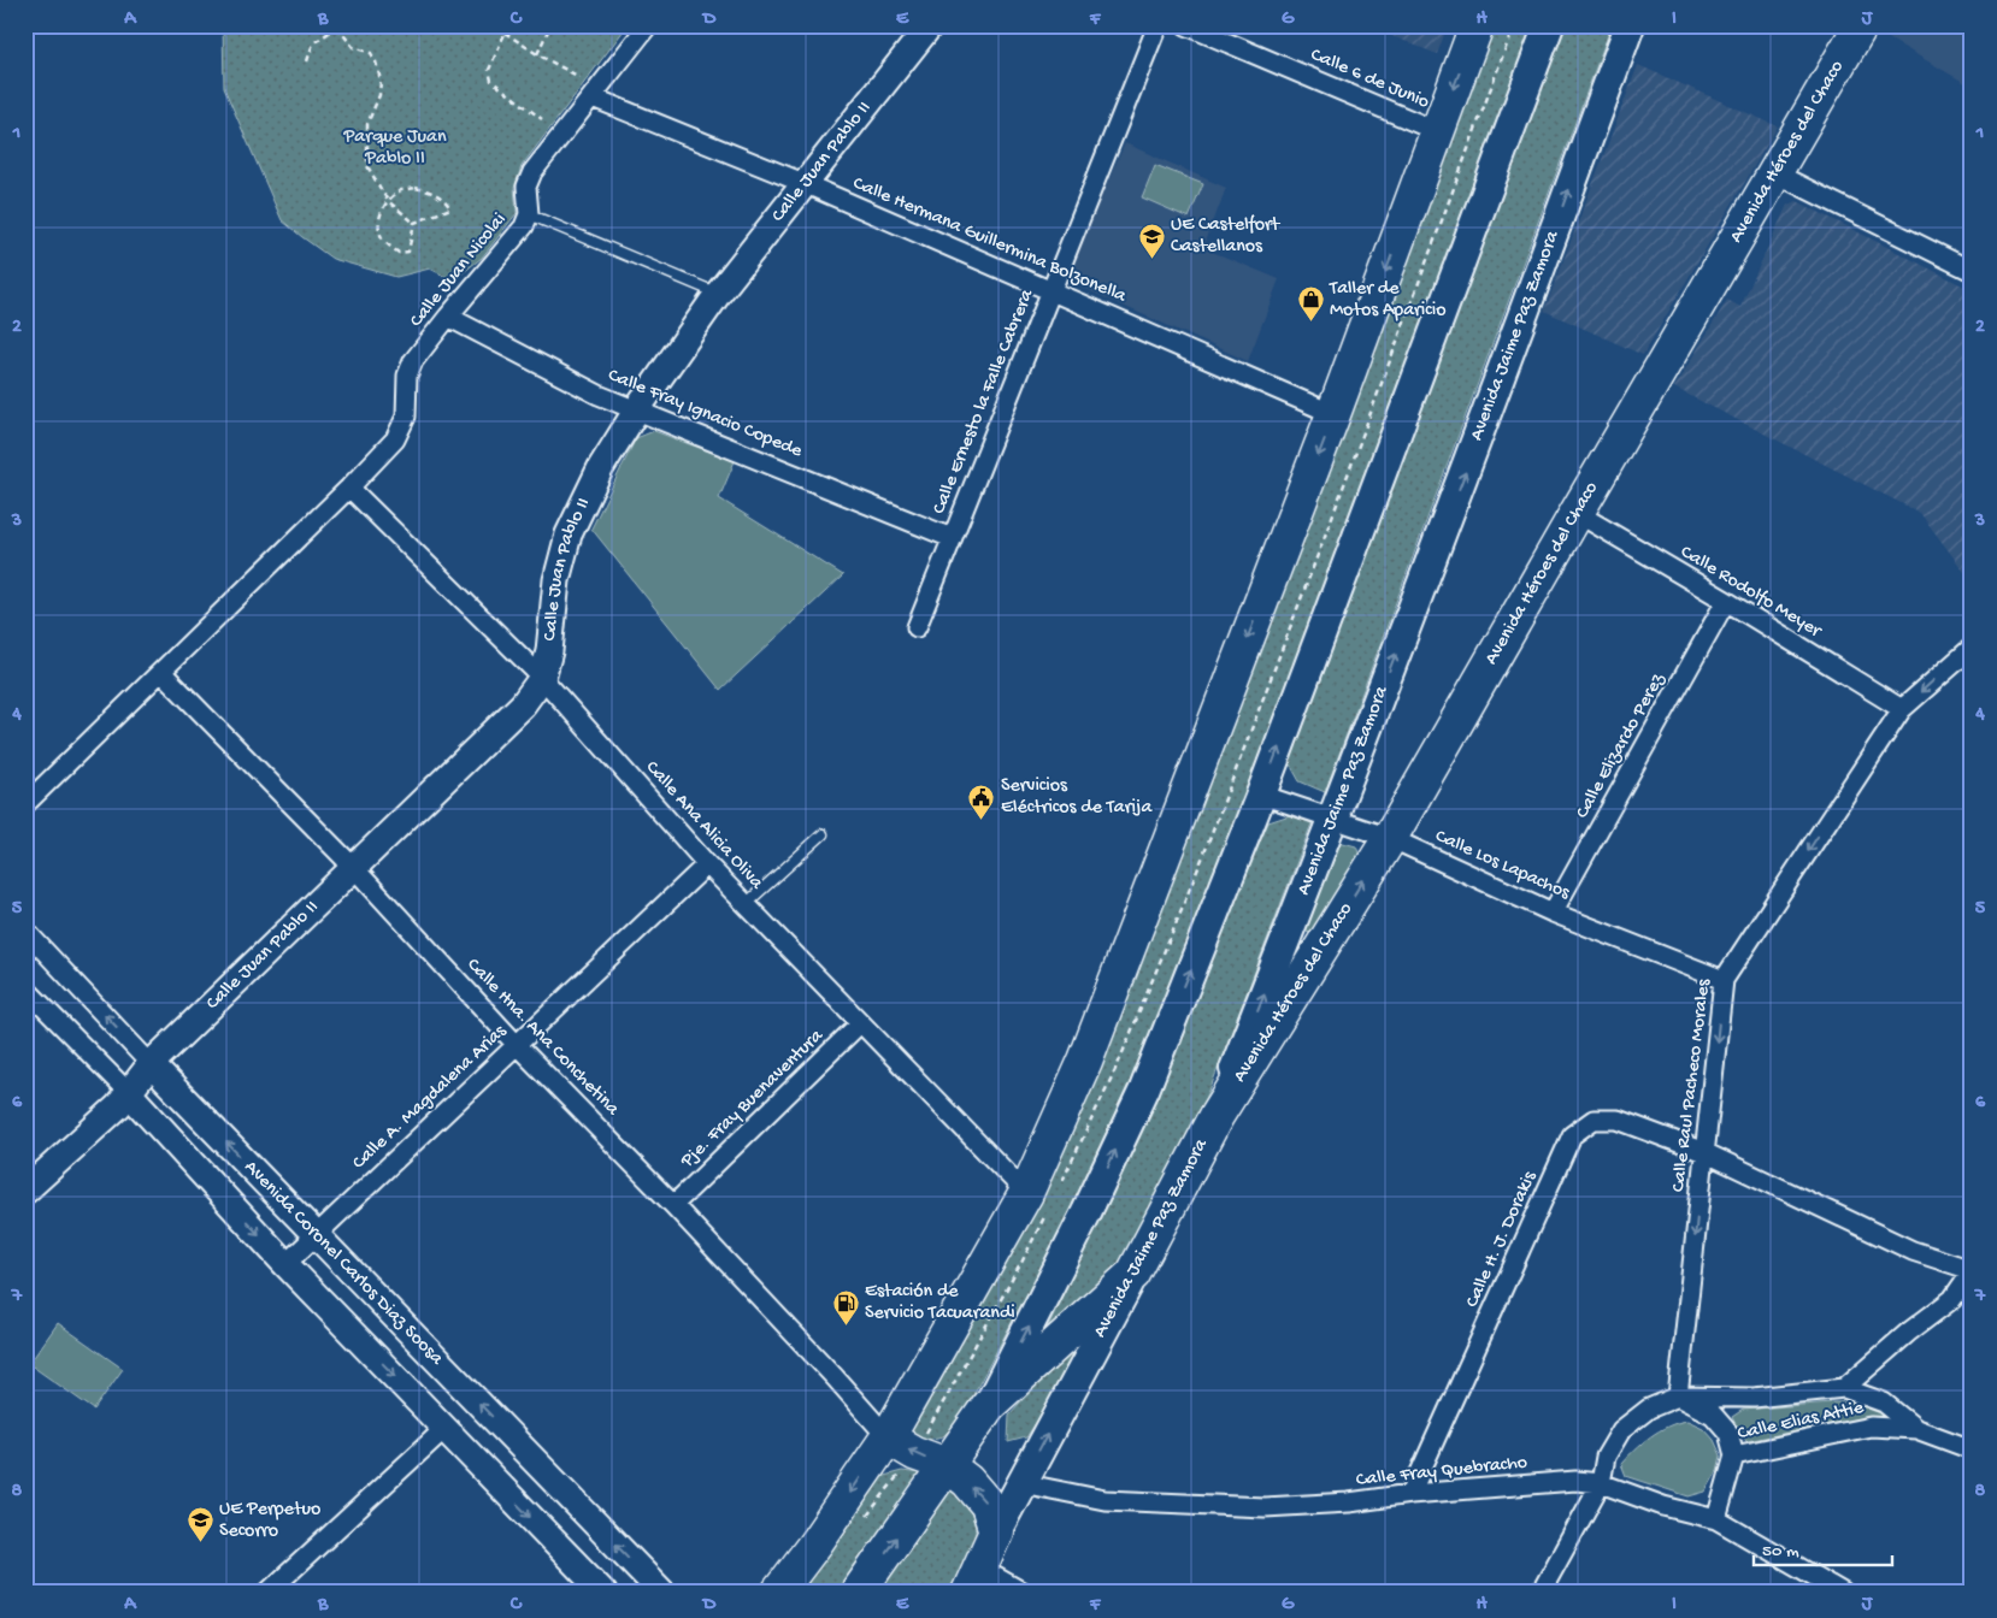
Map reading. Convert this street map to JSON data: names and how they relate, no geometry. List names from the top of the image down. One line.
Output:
{"streets":{"highway":["Avenida Héroes del Chaco","Avenida Jaime Paz Zamora"],"main road":["Calle Juan Pablo II","Avenida Coronel Carlos Diaz Soosa"],"street":["Calle 6 de Junio","Calle Hermana Guillermina Bolzonella","Calle Juan Nicolai","Calle Ernesto la Falle Cabrera","Calle Fray Ignacio Copede","Calle Rodolfo Meyer","Calle Elizardo Perez","Calle Ana Alicia Oliva","Calle Los Lapachos","Calle Hna. Ana Conchetina","Calle Raul Pacheco Morales","Calle A. Magdalena Arias","Pje. Fray Buenaventura","Calle H. J. Dorakis","Calle Elias Attie","Calle Fray Quebracho"]},"crossings":[["Avenida Héroes del Chaco","Avenida Jaime Paz Zamora"],["Avenida Héroes del Chaco","Calle Rodolfo Meyer"],["Avenida Héroes del Chaco","Calle Los Lapachos"],["Calle Juan Pablo II","Calle Hermana Guillermina Bolzonella"],["Calle Juan Pablo II","Calle Fray Ignacio Copede"],["Calle Juan Pablo II","Calle Ana Alicia Oliva"],["Calle Juan Pablo II","Calle Hna. Ana Conchetina"],["Calle Juan Pablo II","Avenida Coronel Carlos Diaz Soosa"],["Calle Hermana Guillermina Bolzonella","Calle Juan Nicolai"],["Calle Hermana Guillermina Bolzonella","Calle Ernesto la Falle Cabrera"],["Calle Juan Nicolai","Calle Fray Ignacio Copede"],["Calle Juan Nicolai","Calle Ana Alicia Oliva"],["Calle Juan Nicolai","Calle Hna. Ana Conchetina"],["Avenida Jaime Paz Zamora","Calle Los Lapachos"],["Avenida Jaime Paz Zamora","Calle Fray Quebracho"],["Calle Ernesto la Falle Cabrera","Calle Fray Ignacio Copede"],["Calle Rodolfo Meyer","Calle Elizardo Perez"],["Calle Rodolfo Meyer","Calle Raul Pacheco Morales"],["Calle Elizardo Perez","Calle Los Lapachos"],["Calle Ana Alicia Oliva","Calle A. Magdalena Arias"],["Calle Ana Alicia Oliva","Pje. Fray Buenaventura"],["Calle Los Lapachos","Calle Raul Pacheco Morales"],["Calle Hna. Ana Conchetina","Calle A. Magdalena Arias"],["Calle Hna. Ana Conchetina","Pje. Fray Buenaventura"],["Calle Raul Pacheco Morales","Calle H. J. Dorakis"],["Calle Raul Pacheco Morales","Calle Elias Attie"],["Calle Raul Pacheco Morales","Calle Fray Quebracho"],["Calle A. Magdalena Arias","Avenida Coronel Carlos Diaz Soosa"],["Calle H. J. Dorakis","Calle Fray Quebracho"],["Calle Elias Attie","Calle Fray Quebracho"]],"one_way":["Calle Raul Pacheco Morales"],"parks":["Parque Juan Pablo II"],"places":{"school or university":["UE Castelfort Castellanos","UE Perpetuo Secorro"],"shop":["Taller de Motos Aparicio"],"public building":["Servicios Eléctricos de Tarija"],"fuel station":["Estación de Servicio Tacuarandi"]},"scale_bar":"50 m","grid":{"columns":["A","B","C","D","E","F","G","H","I","J"],"rows":["1","2","3","4","5","6","7","8"]}}
